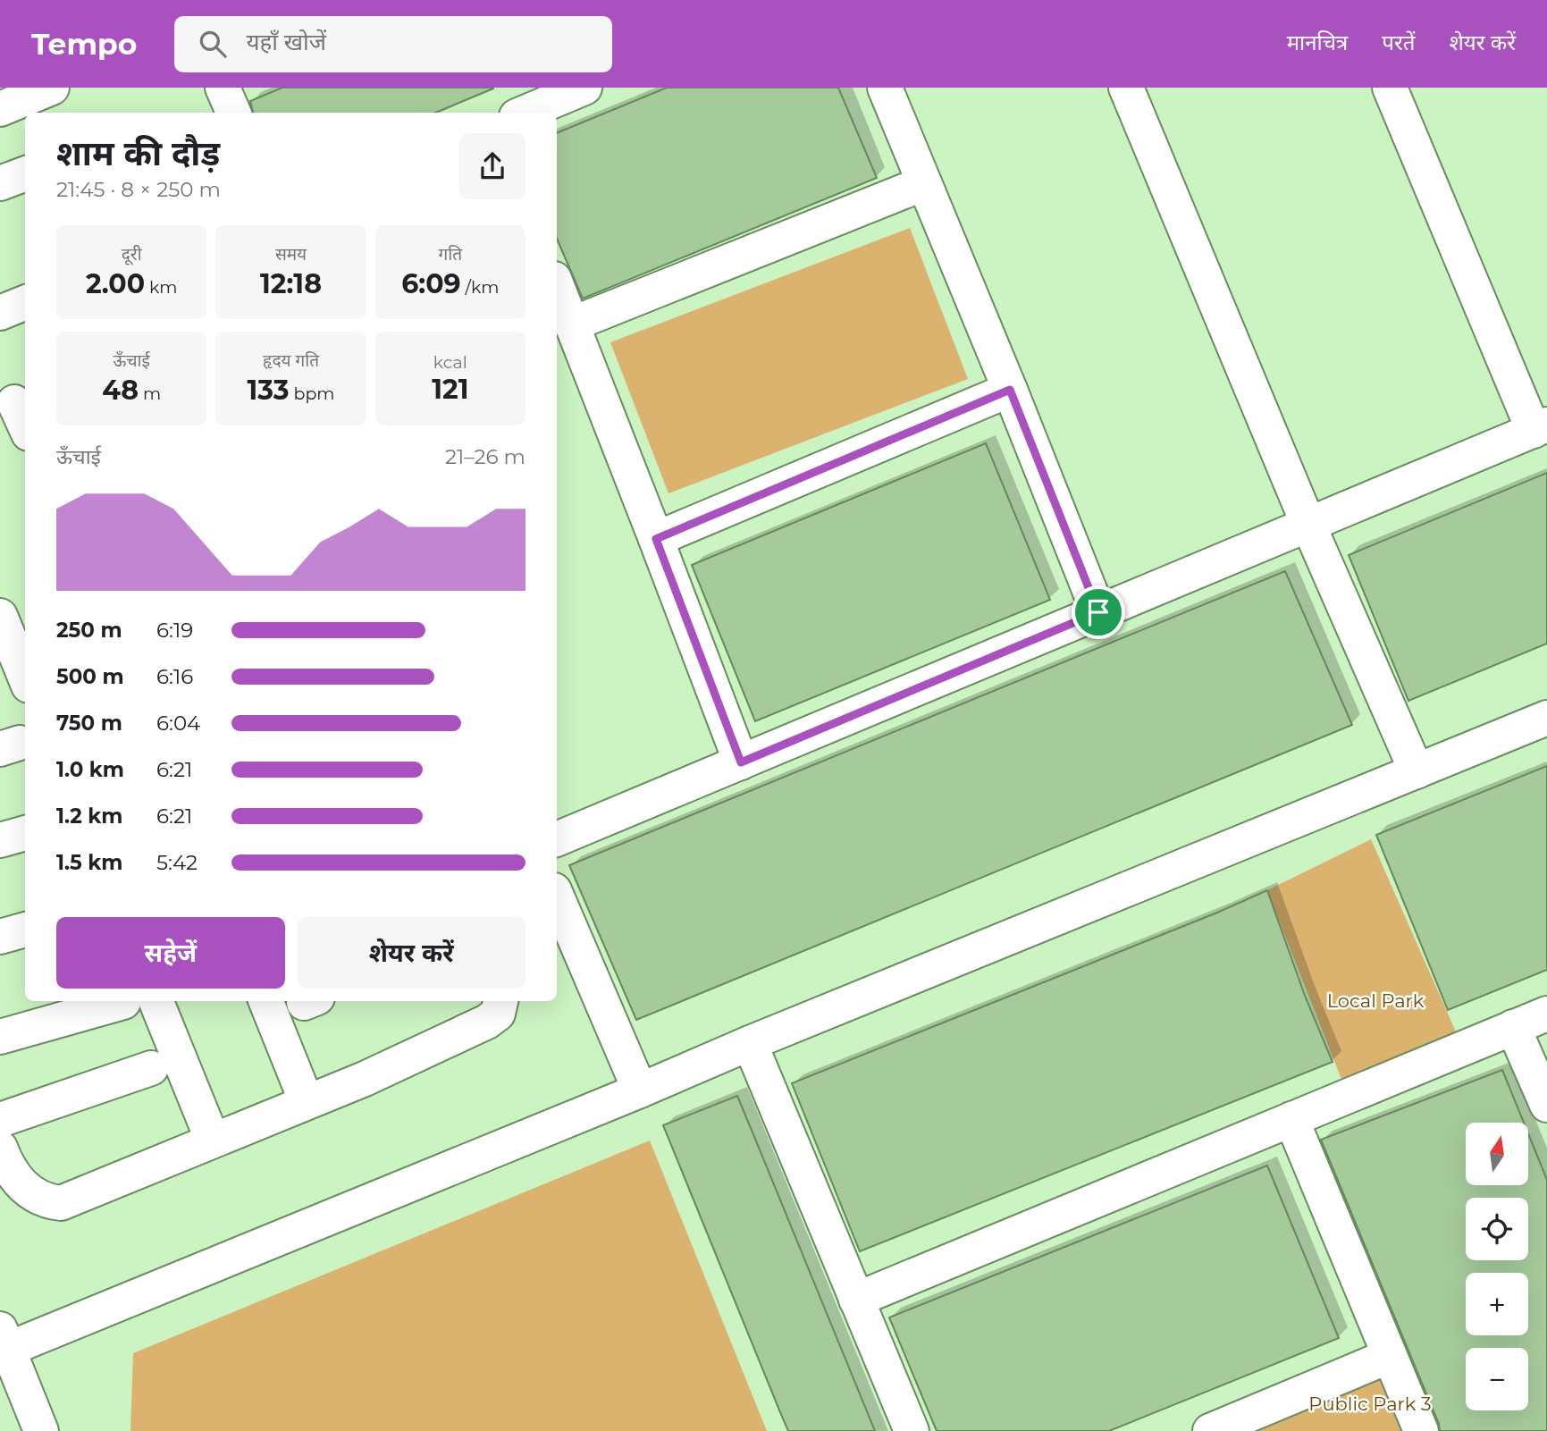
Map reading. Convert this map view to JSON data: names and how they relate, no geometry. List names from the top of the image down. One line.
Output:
{"parks":["Local Park","Public Park 3"],"north":"top","page":{"header":"Tempo","search":"यहाँ खोजें","nav":["मानचित्र","परतें","शेयर करें"],"heading":["शाम की दौड़","21:45 · 8 × 250 m"],"stats":[["दूरी","2.00 km"],["समय","12:18"],["गति","6:09 /km"],["ऊँचाई","48 m"],["हृदय गति","133 bpm"],["kcal","121"]],"chart":["ऊँचाई","21–26 m"],"list":[{"name":"250 m","note":"6:19"},{"name":"500 m","note":"6:16"},{"name":"750 m","note":"6:04"},{"name":"1.0 km","note":"6:21"},{"name":"1.2 km","note":"6:21"},{"name":"1.5 km","note":"5:42"}],"buttons":["सहेजें","शेयर करें"],"map_buttons":["+","−"]}}
